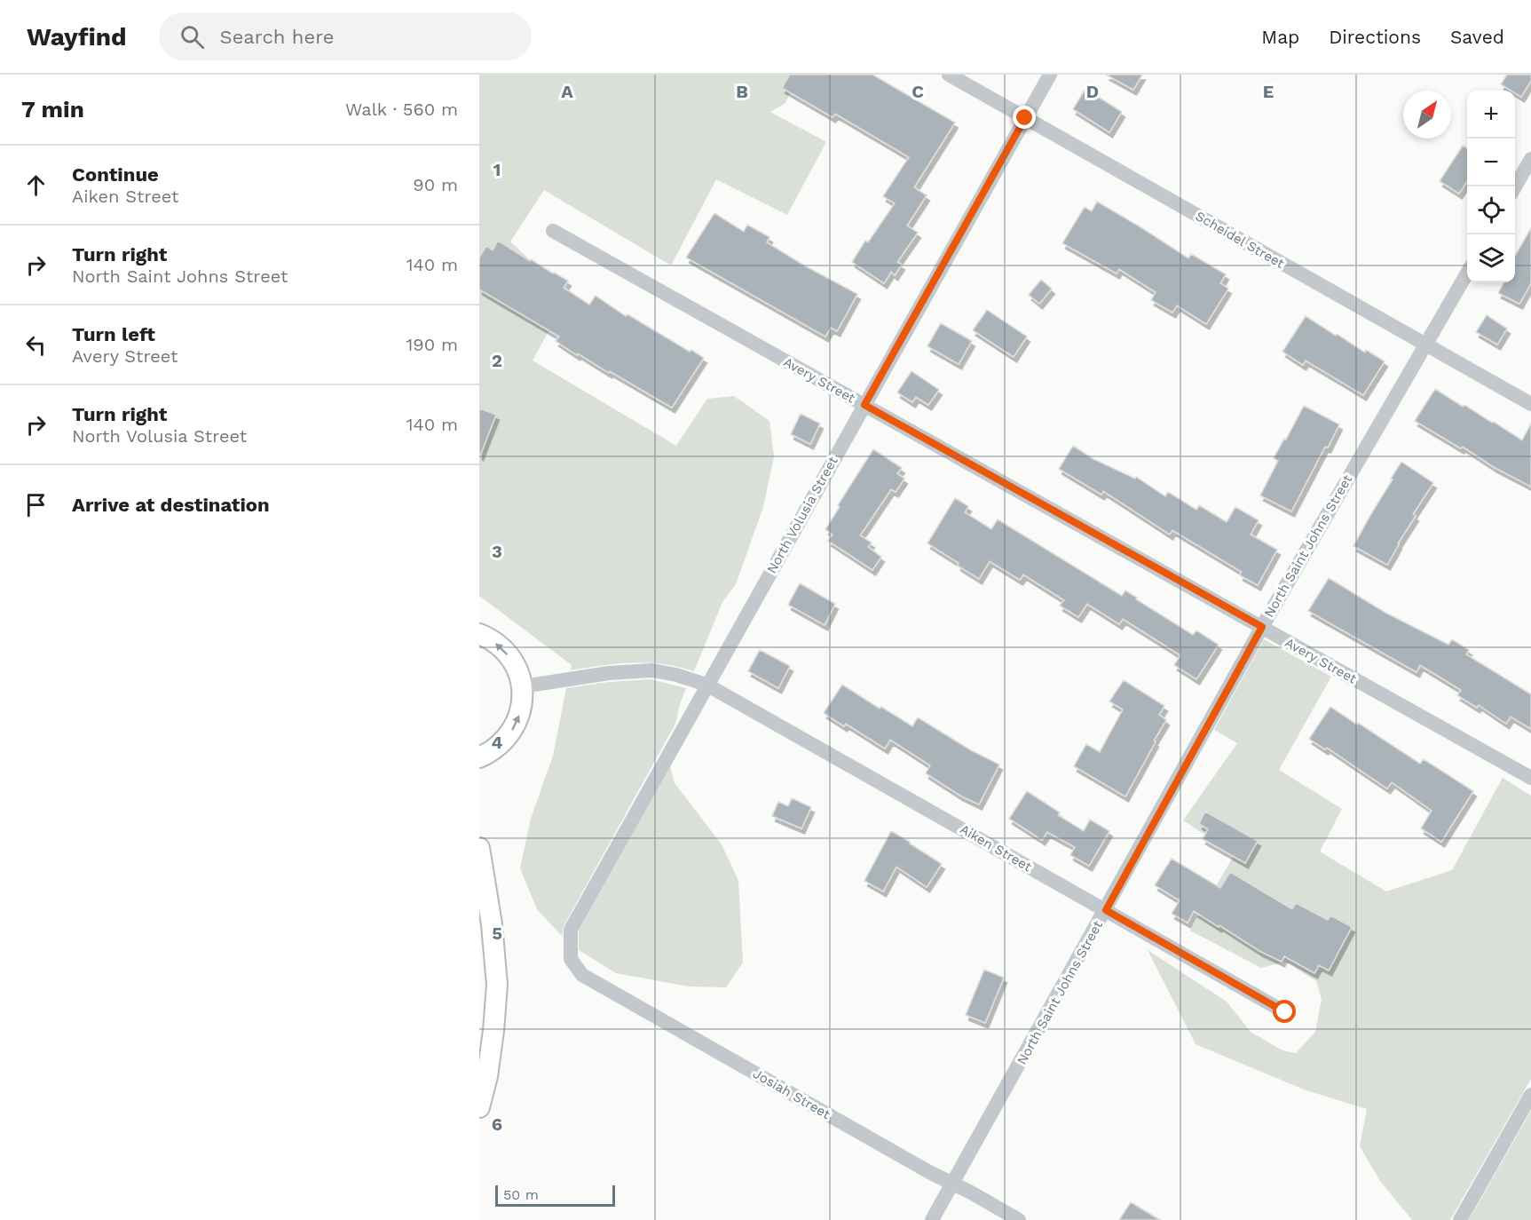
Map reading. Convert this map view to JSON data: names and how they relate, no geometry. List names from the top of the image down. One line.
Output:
{"streets":{"street":["Scheidel Street","Avery Street","North Volusia Street","North Saint Johns Street","Aiken Street","Josiah Street"]},"crossings":[["Scheidel Street","North Volusia Street"],["Scheidel Street","North Saint Johns Street"],["Avery Street","North Volusia Street"],["Avery Street","North Saint Johns Street"],["North Volusia Street","Aiken Street"],["North Volusia Street","Josiah Street"],["North Saint Johns Street","Aiken Street"],["North Saint Johns Street","Josiah Street"]],"scale_bar":"50 m","north":"top right","page":{"header":"Wayfind","search":"Search here","nav":["Map","Directions","Saved"],"heading":["7 min","Walk · 560 m"],"map_buttons":["+","−"],"list":[["Continue","Aiken Street","90 m"],["Turn right","North Saint Johns Street","140 m"],["Turn left","Avery Street","190 m"],["Turn right","North Volusia Street","140 m"],"Arrive at destination"],"scale":"50 m"},"grid":{"columns":["A","B","C","D","E"],"rows":["1","2","3","4","5","6"]}}
